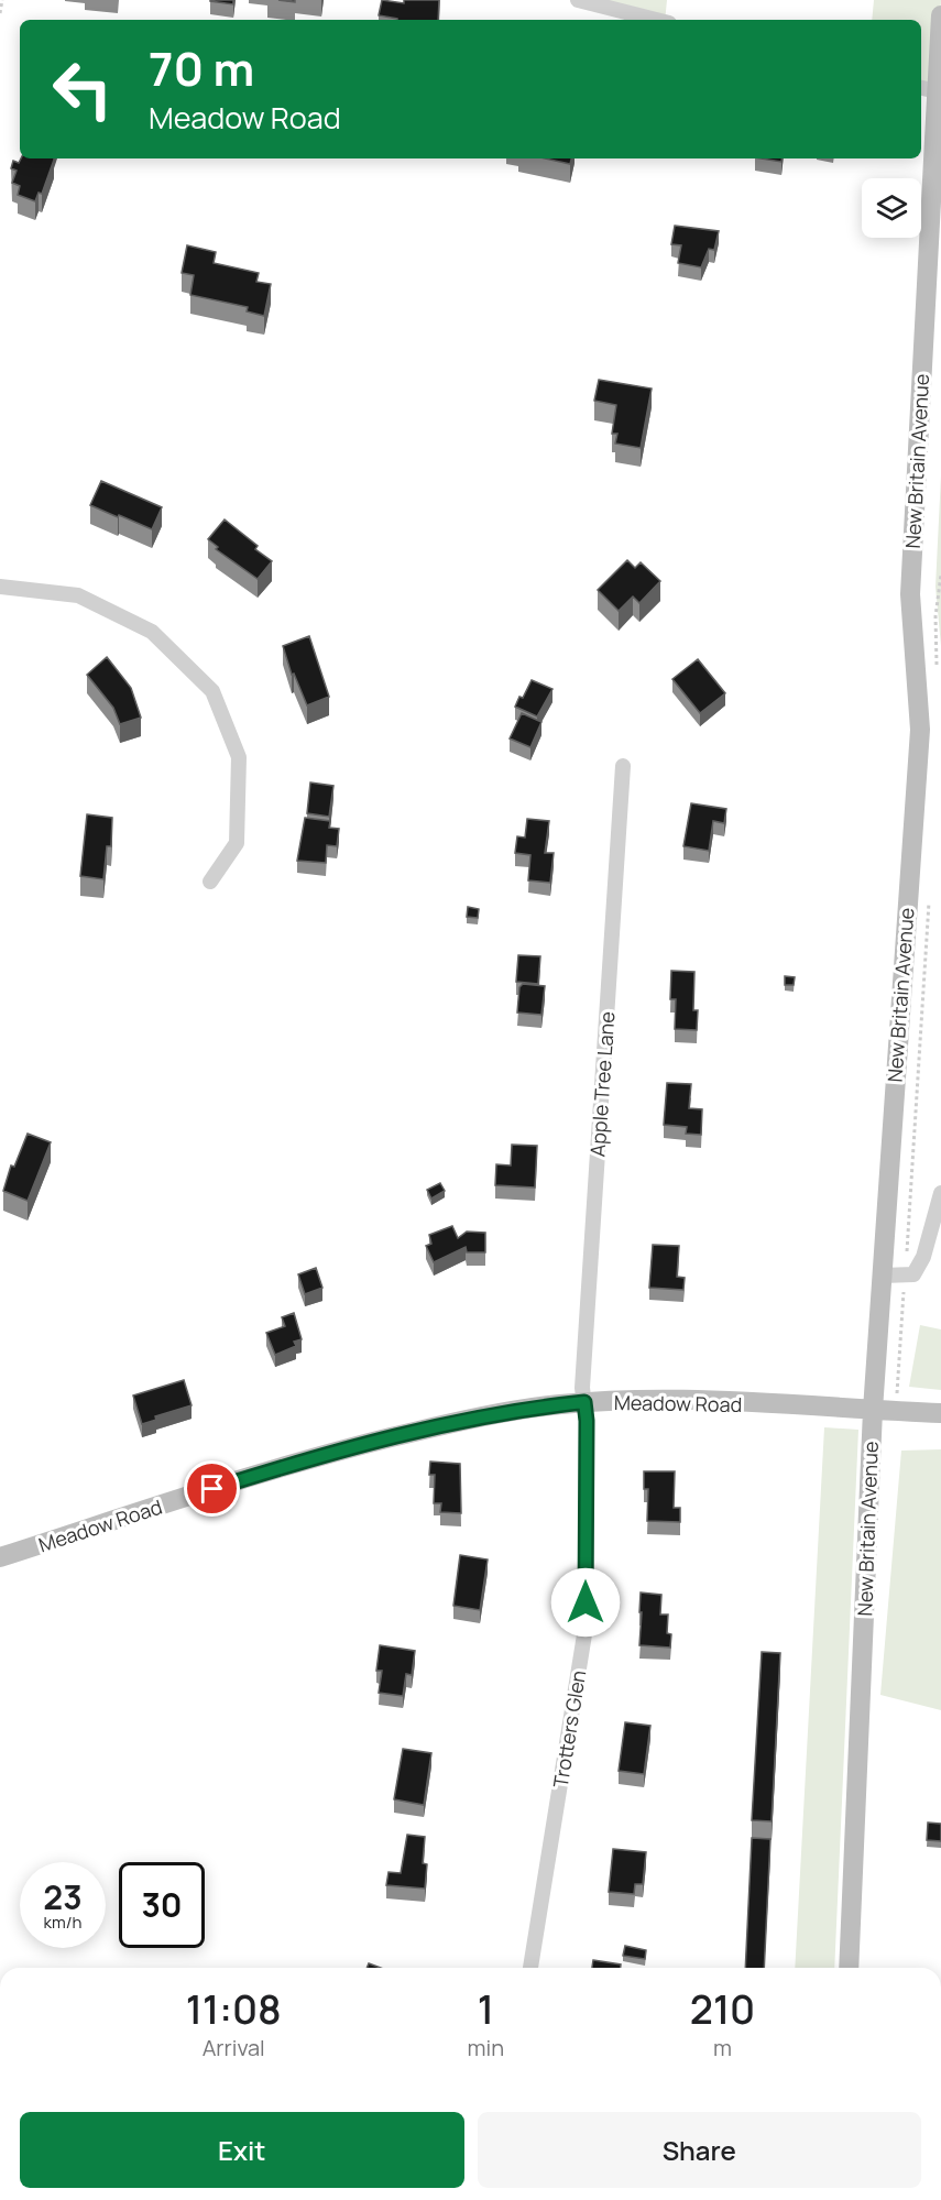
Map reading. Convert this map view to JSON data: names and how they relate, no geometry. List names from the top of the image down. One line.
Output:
{"streets":{"street":["New Britain Avenue","Apple Tree Lane","Meadow Road","Trotters Glen"]},"crossings":[["New Britain Avenue","Meadow Road"],["Apple Tree Lane","Meadow Road"],["Apple Tree Lane","Trotters Glen"],["Meadow Road","Trotters Glen"]],"page":{"turn":["70 m","Meadow Road"],"speed":"23 km/h","limit":"30","eta":["11:08","Arrival","1","min","210","m"],"buttons":["Exit","Share"]}}
